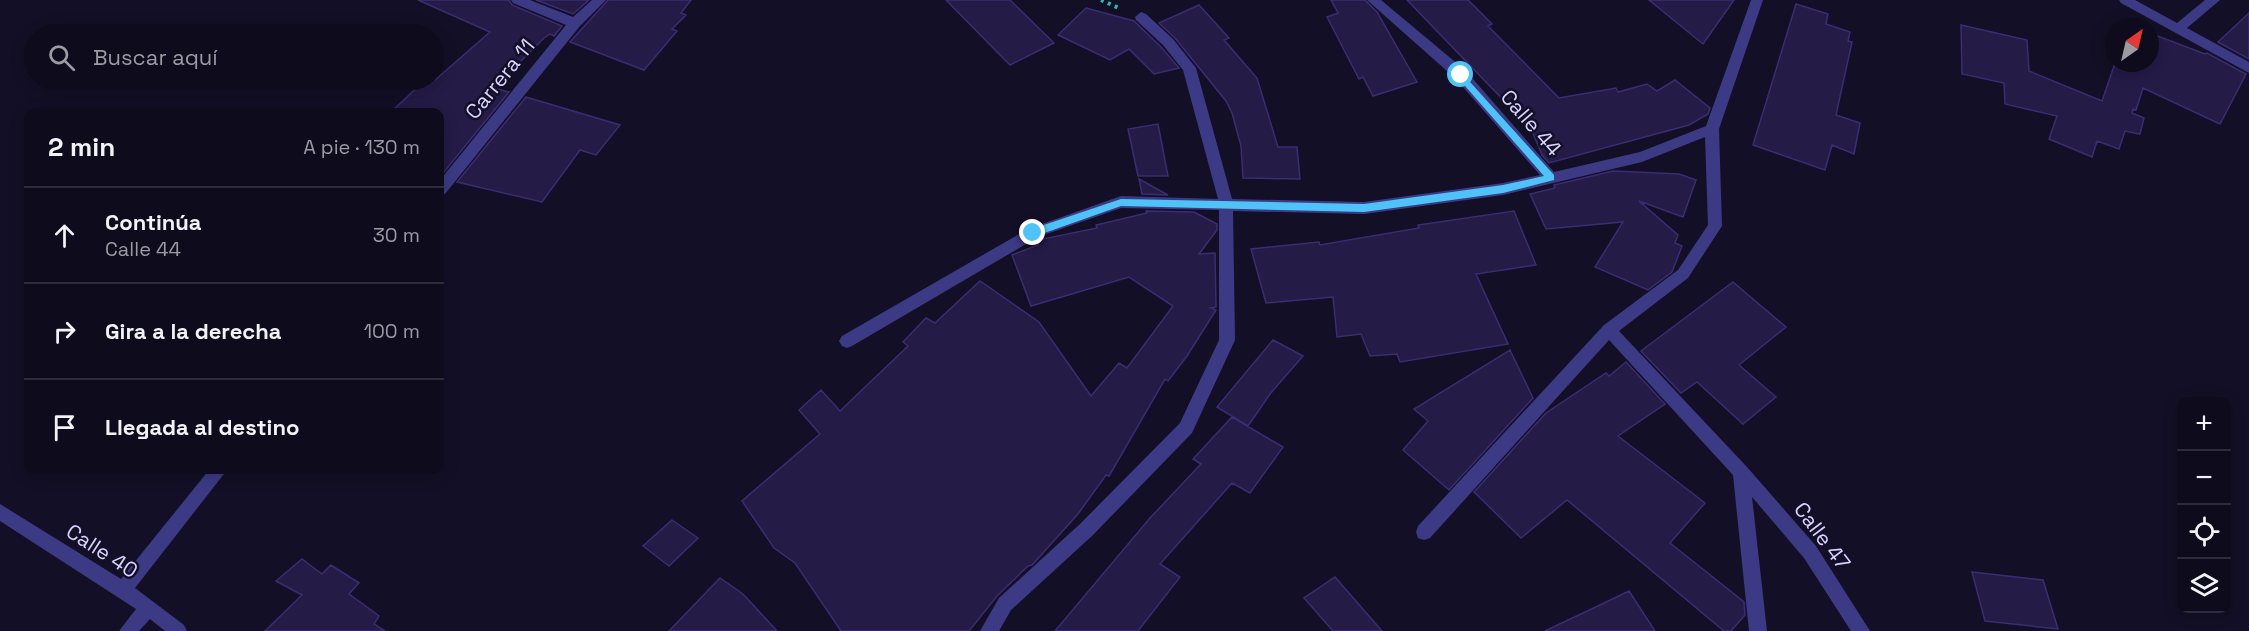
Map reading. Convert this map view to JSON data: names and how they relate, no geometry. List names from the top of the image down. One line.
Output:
{"streets":{"street":["Carrera 11","Calle 44","Calle 47","Calle 40"]},"north":"top right","page":{"search":"Buscar aquí","heading":["2 min","A pie · 130 m"],"list":[["Continúa","Calle 44","30 m"],["Gira a la derecha","100 m"],"Llegada al destino"],"map_buttons":["+","−"]}}
